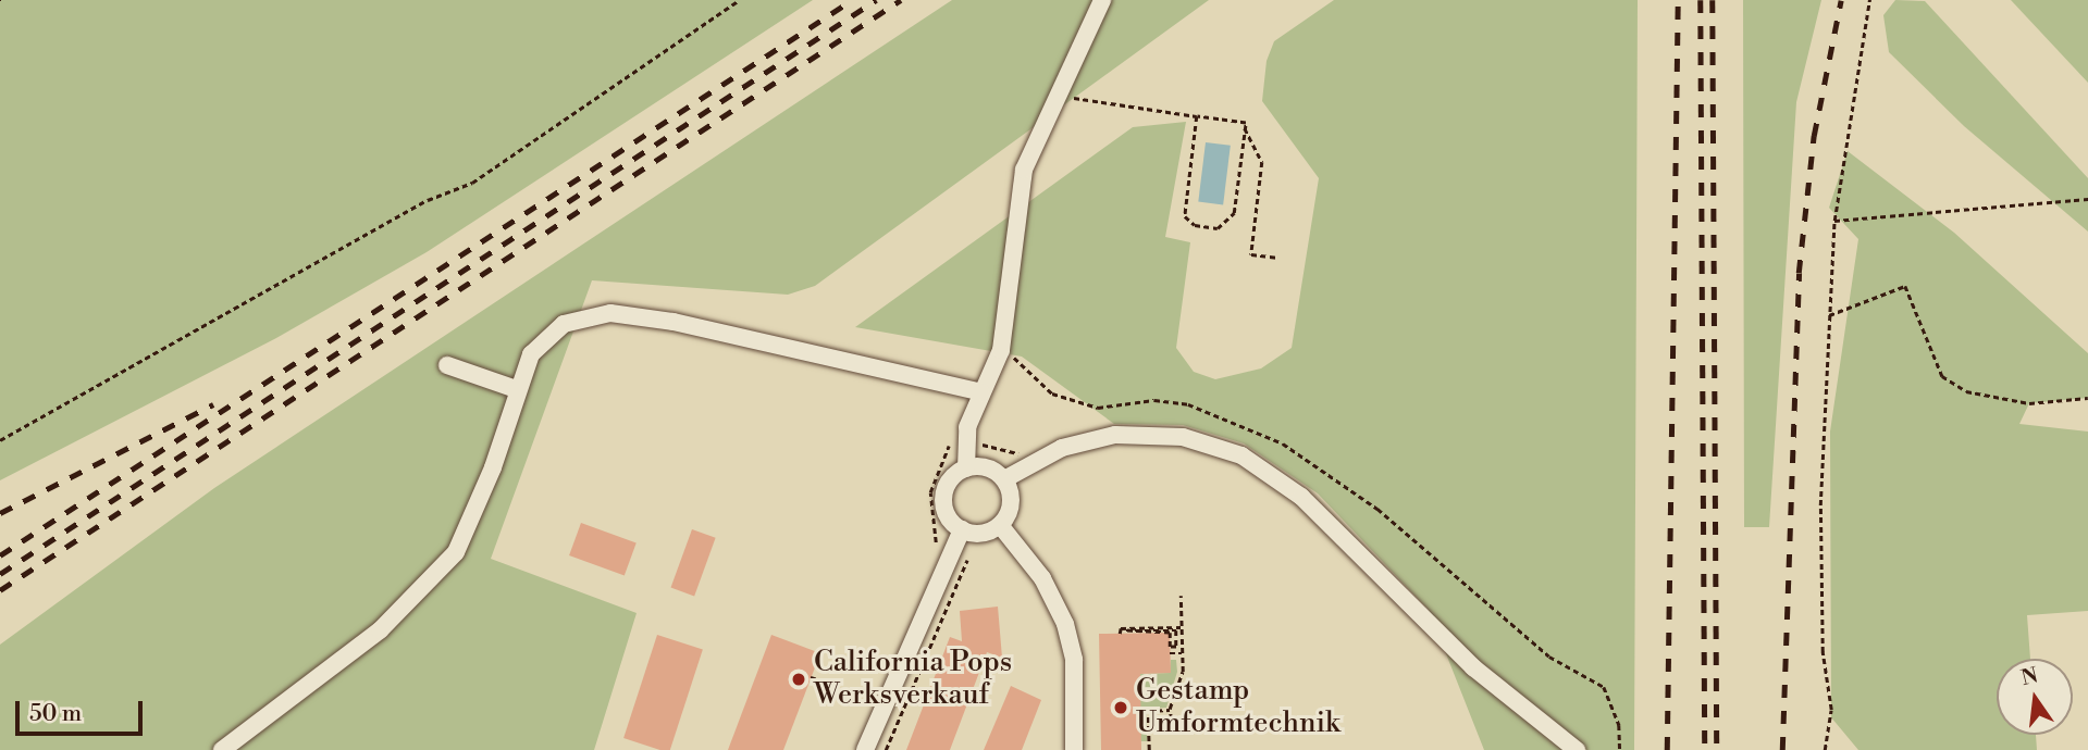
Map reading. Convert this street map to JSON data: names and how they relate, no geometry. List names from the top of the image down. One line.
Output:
{"places":["California Pops Werksverkauf","Gestamp Umformtechnik"],"scale_bar":"50 m","north":"top"}
